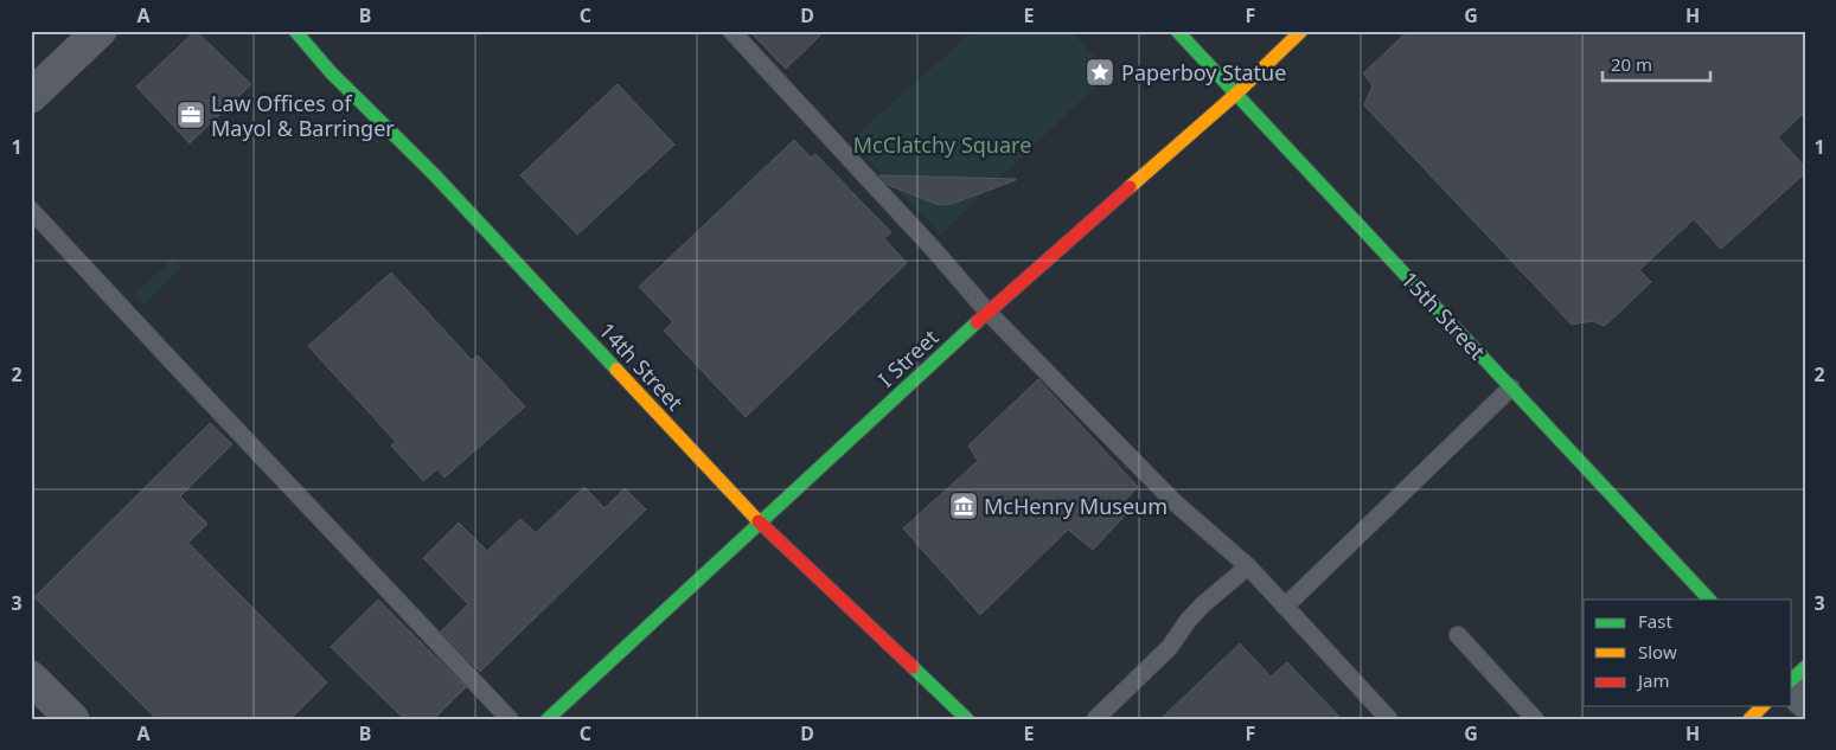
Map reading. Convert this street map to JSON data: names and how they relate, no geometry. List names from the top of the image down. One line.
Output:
{"streets":{"street":["15th Street","I Street","14th Street"]},"crossings":[["15th Street","I Street"],["I Street","14th Street"]],"parks":["McClatchy Square"],"places":{"place":["Paperboy Statue"],"office":["Law Offices of Mayol & Barringer"],"museum":["McHenry Museum"]},"legend":["Fast","Slow","Jam"],"scale_bar":"20 m","grid":{"columns":["A","B","C","D","E","F","G","H"],"rows":["1","2","3"]}}
